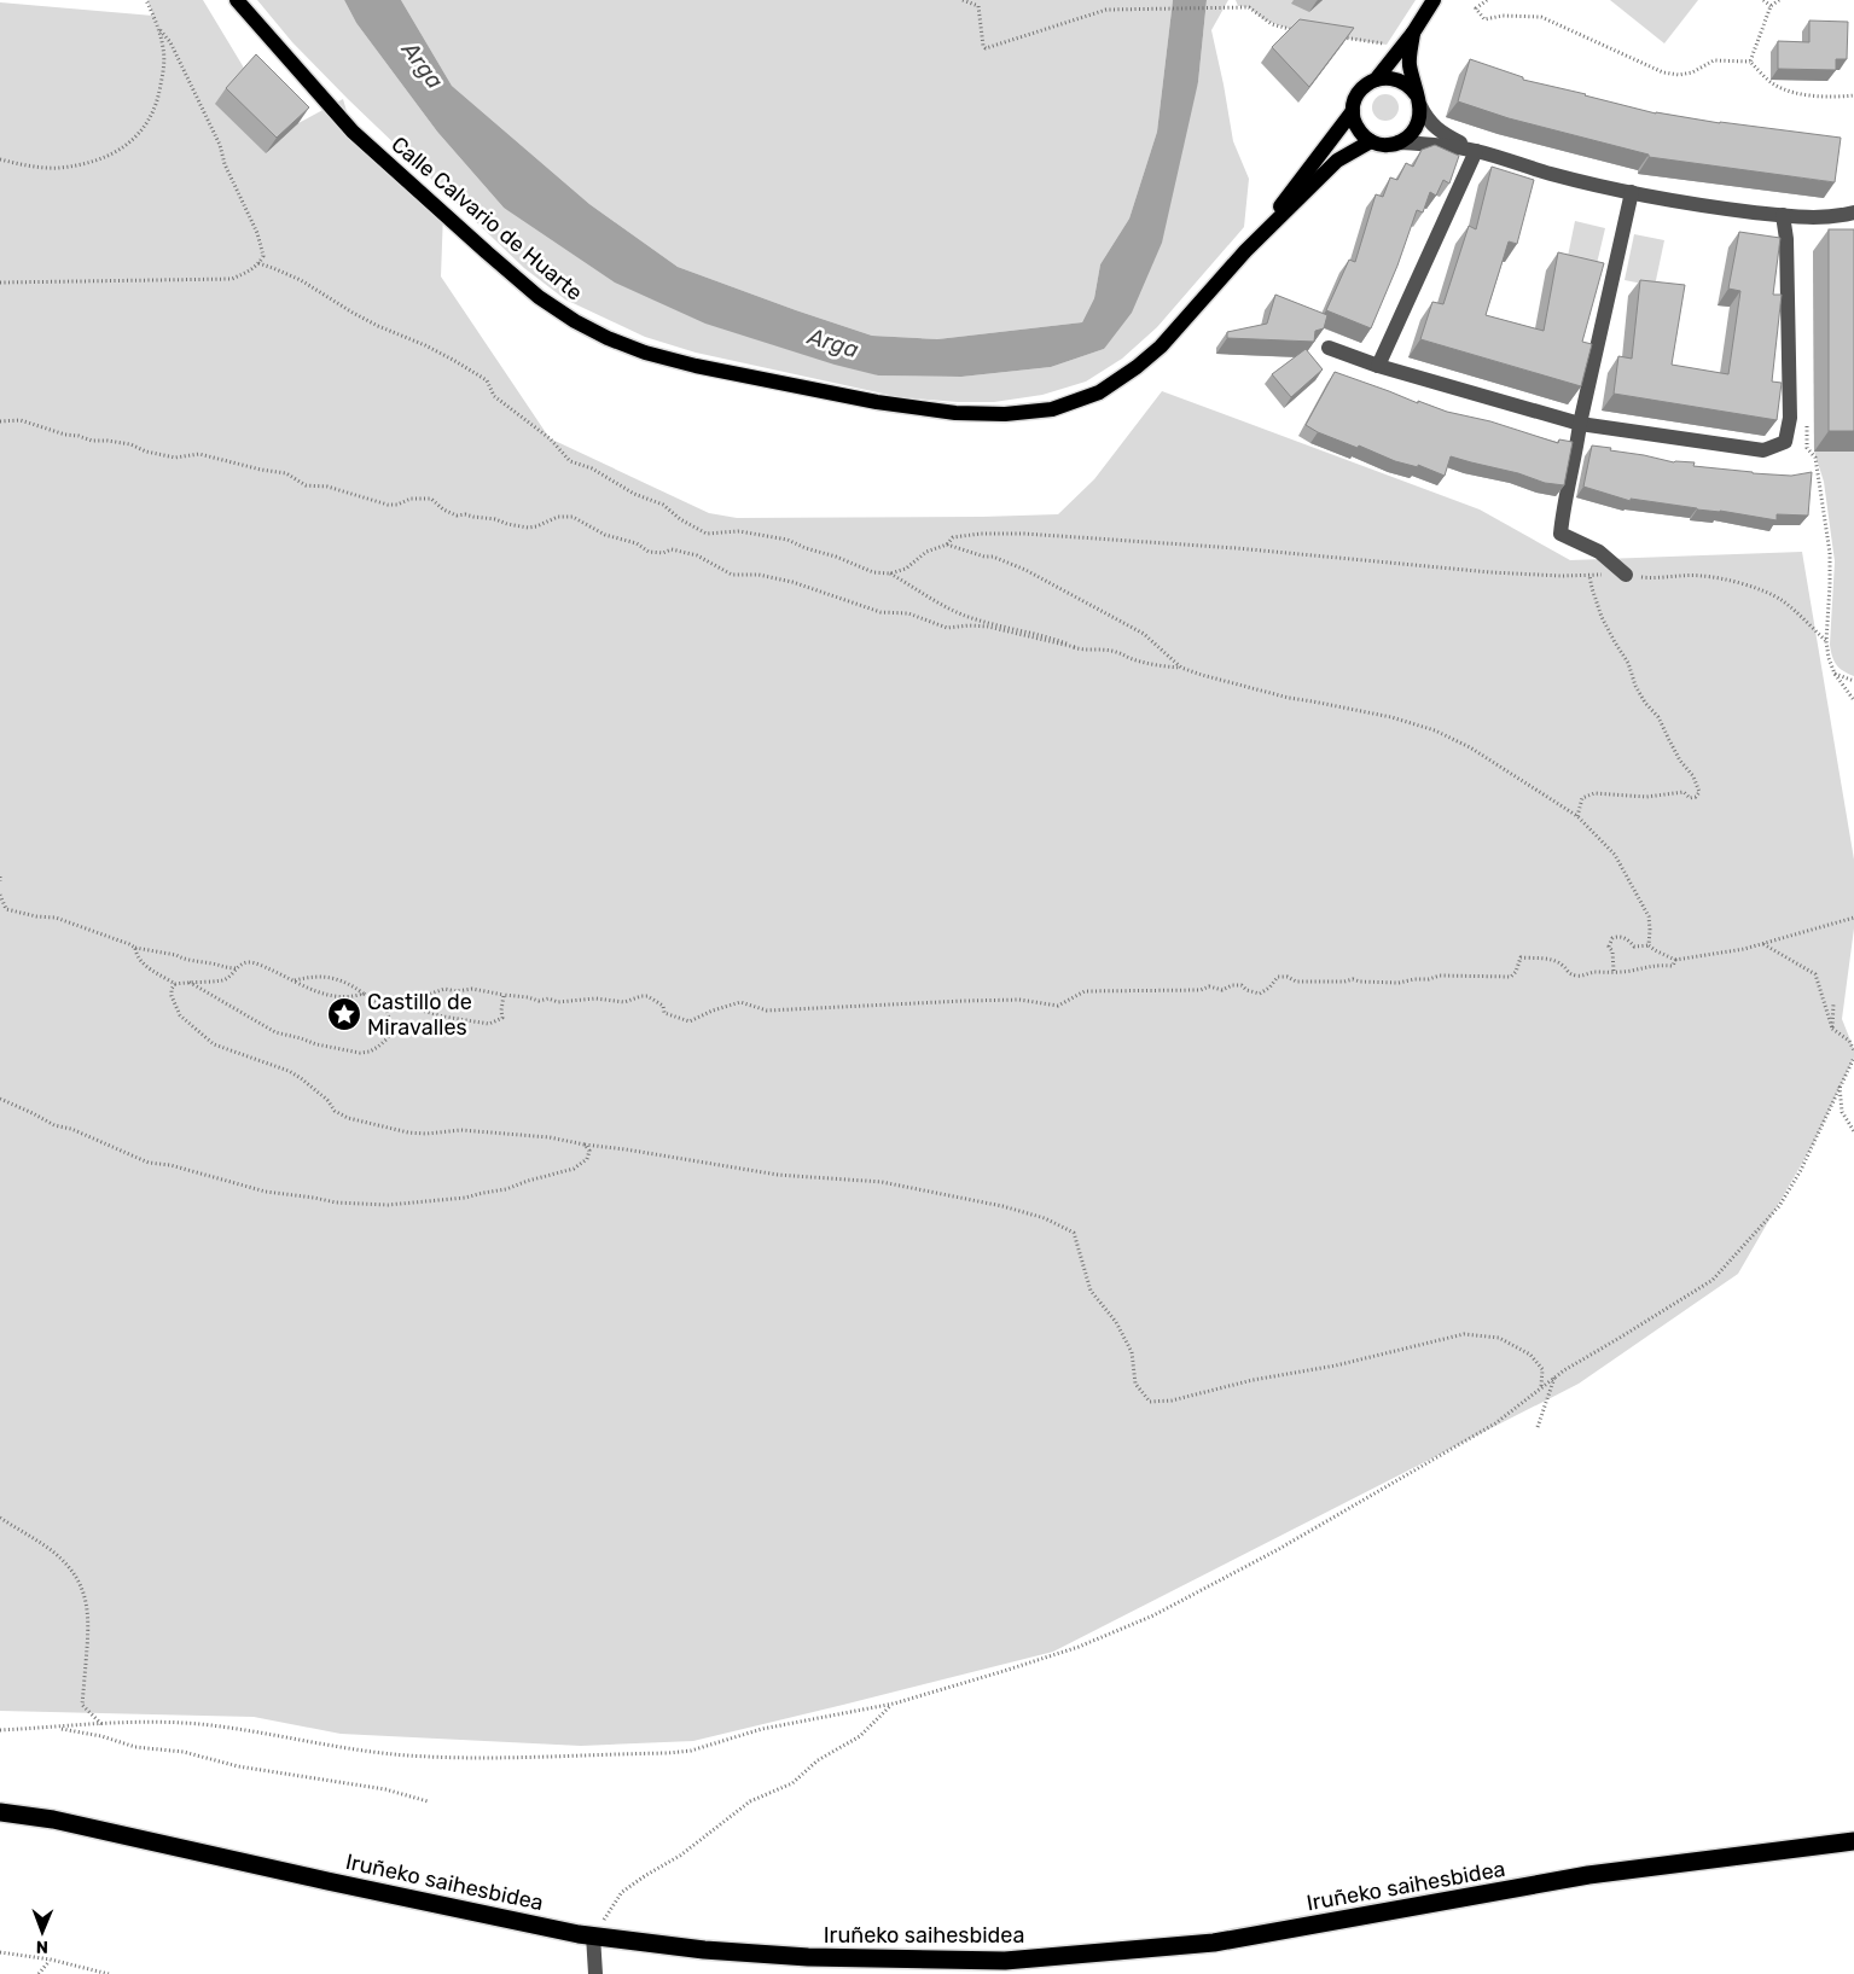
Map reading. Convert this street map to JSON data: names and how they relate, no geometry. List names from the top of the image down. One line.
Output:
{"streets":{"highway":["Iruñeko saihesbidea"],"main road":["Calle Calvario de Huarte"]},"water":["Arga"],"places":{"place":["Castillo de Miravalles"]},"north":"bottom"}
